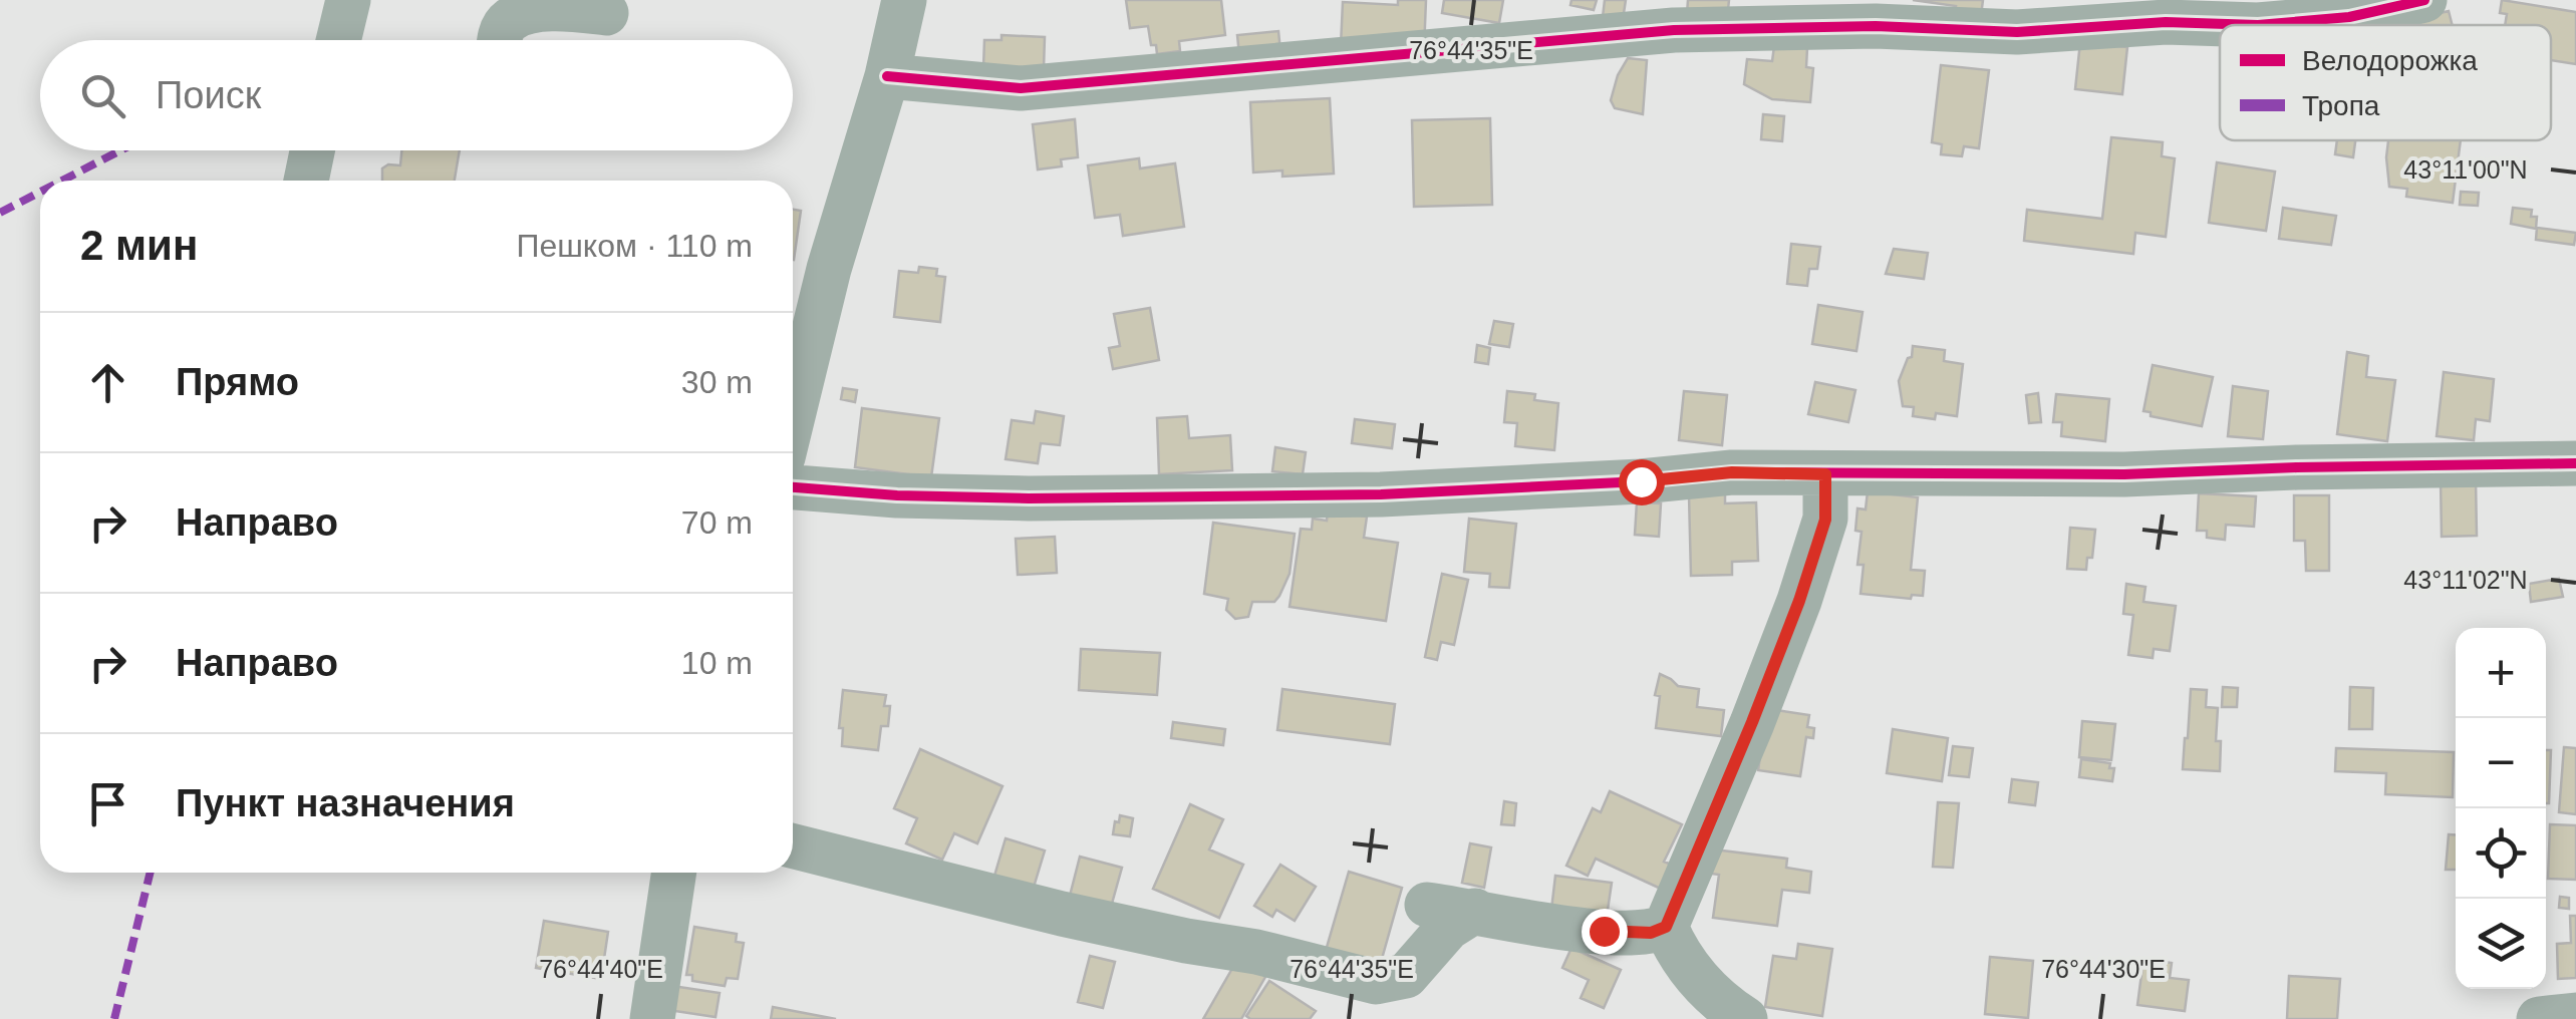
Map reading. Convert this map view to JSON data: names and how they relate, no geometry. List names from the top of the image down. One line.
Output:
{"legend":["Велодорожка","Тропа"],"page":{"search":"Поиск","heading":["2 мин","Пешком · 110 m"],"list":[["Прямо","30 m"],["Направо","70 m"],["Направо","10 m"],"Пункт назначения"],"map_buttons":["+","−"]},"coordinates":["76°44'35\"E","43°11'00\"N","43°11'02\"N","76°44'40\"E","76°44'30\"E"]}
